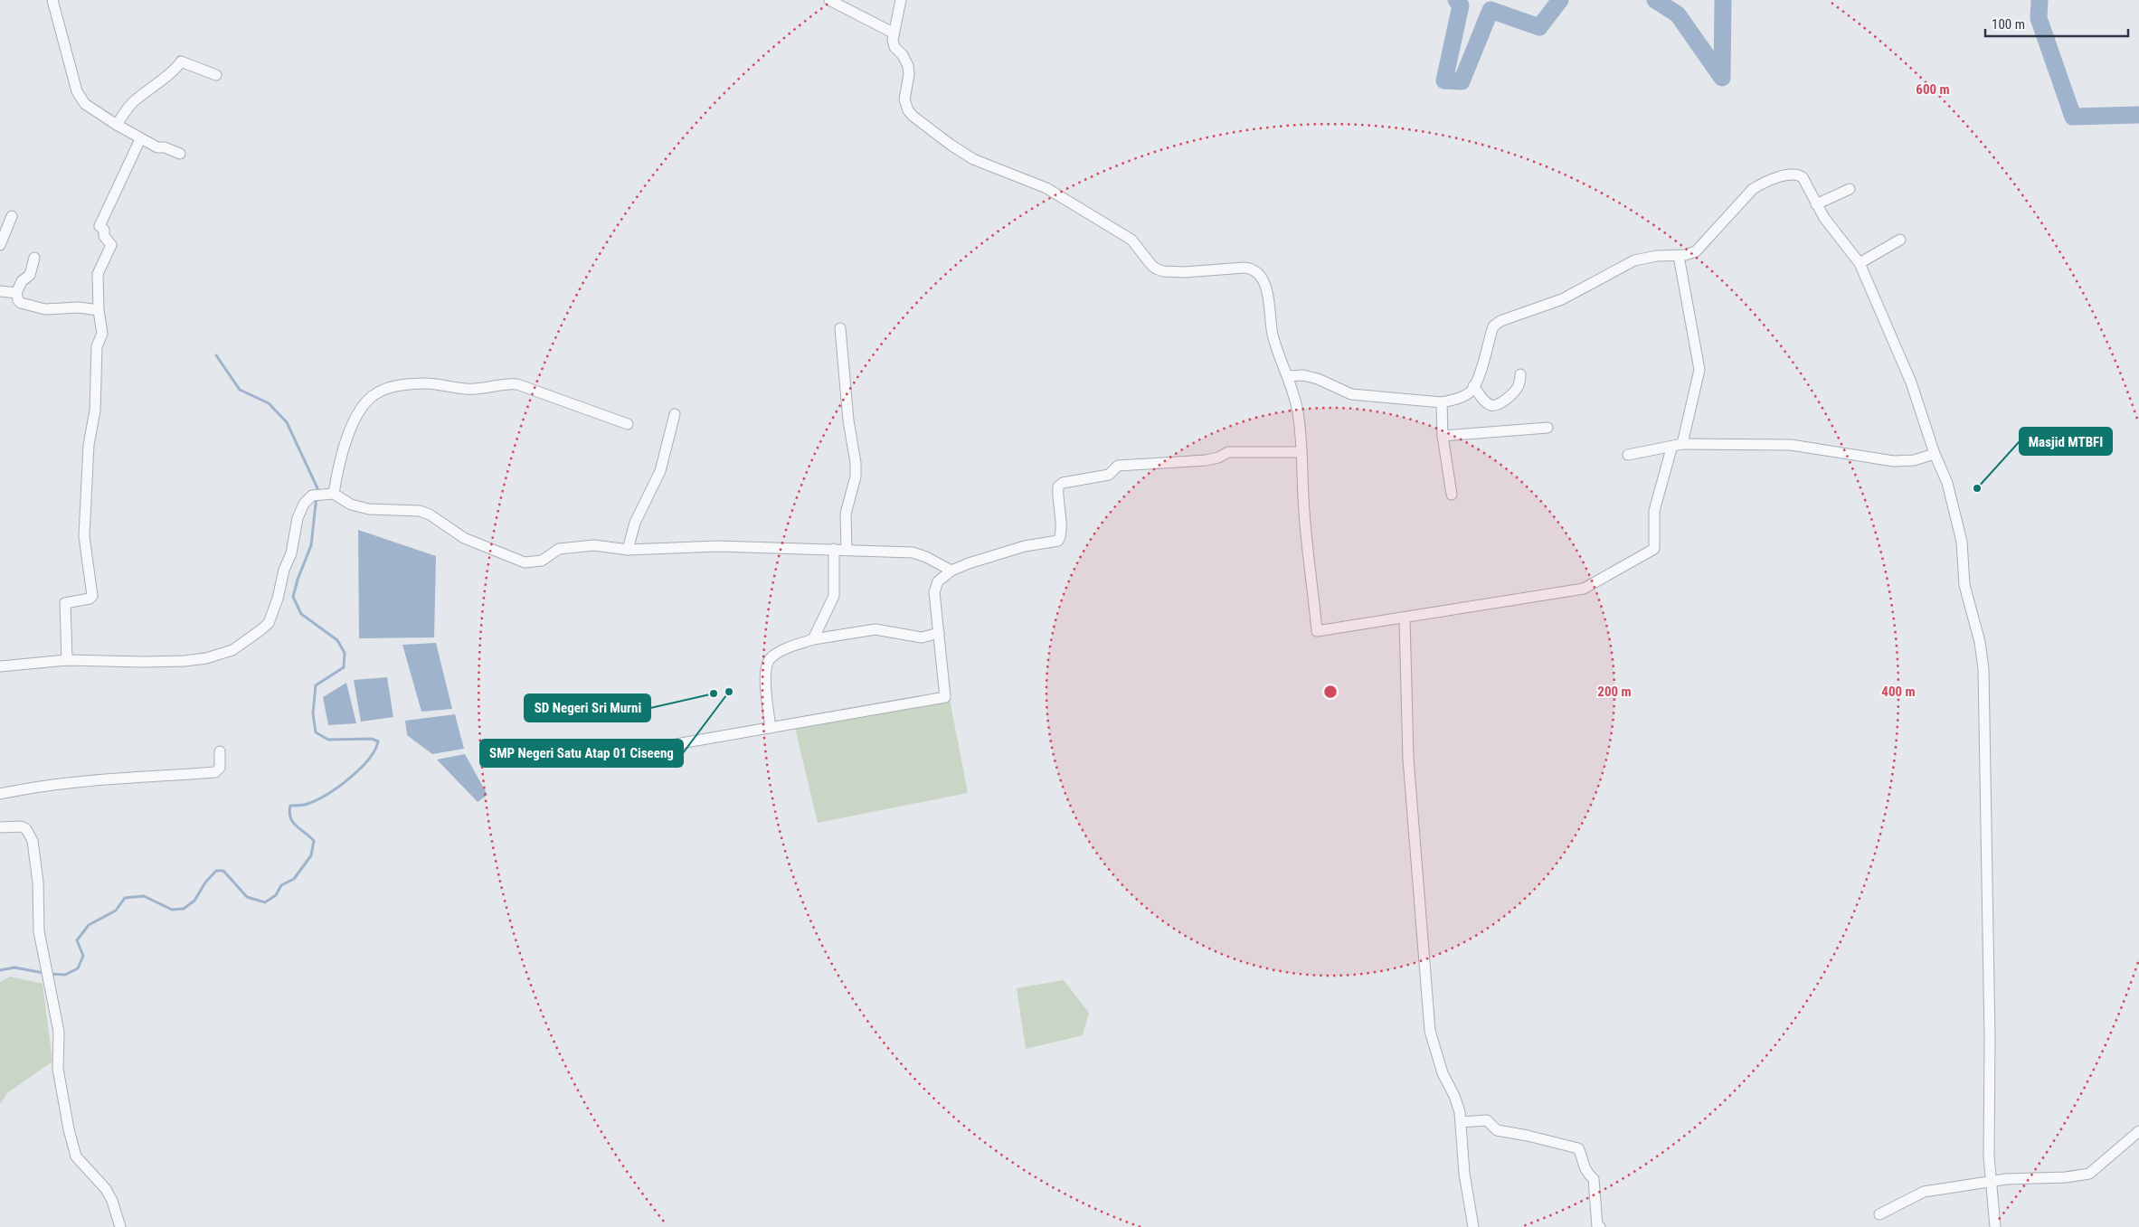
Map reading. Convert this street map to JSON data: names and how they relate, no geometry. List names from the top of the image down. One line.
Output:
{"places":["Masjid MTBFI","SMP Negeri Satu Atap 01 Ciseeng","SD Negeri Sri Murni"],"scale_bar":"100 m","rings":["600 m","200 m","400 m"]}
